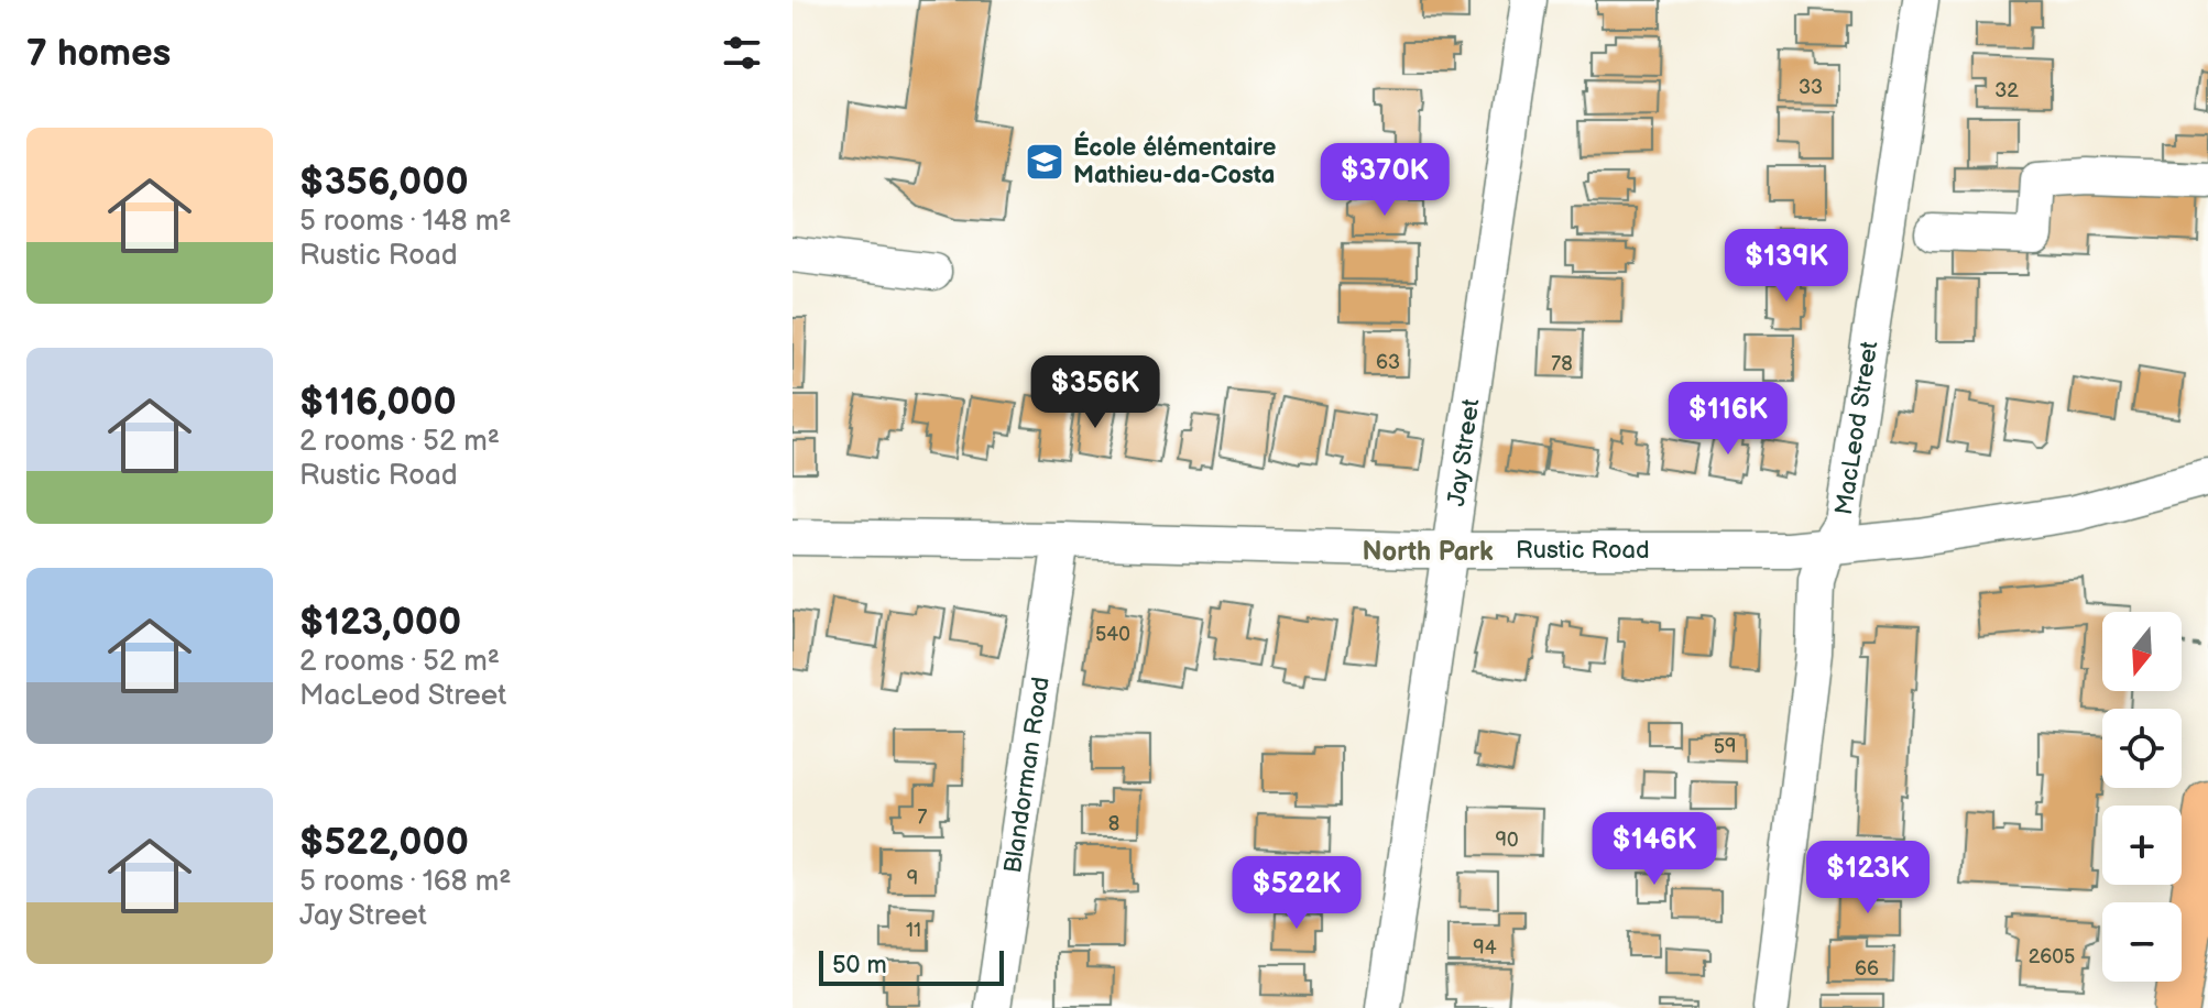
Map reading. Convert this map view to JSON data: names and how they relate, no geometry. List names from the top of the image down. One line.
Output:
{"streets":{"street":["MacLeod Street","Jay Street","Rustic Road","Blandorman Road"]},"crossings":[["MacLeod Street","Rustic Road"],["Jay Street","Rustic Road"],["Rustic Road","Blandorman Road"]],"districts":["North Park"],"places":{"school or university":["École élémentaire Mathieu-da-Costa"]},"house_numbers":["33","32","63","78","540","59","7","8","90","9","11","94","2605","66"],"scale_bar":"50 m","north":"bottom","page":{"heading":"7 homes","list":[{"name":"$356,000","note":"5 rooms · 148 m² · Rustic Road"},{"name":"$116,000","note":"2 rooms · 52 m² · Rustic Road"},{"name":"$123,000","note":"2 rooms · 52 m² · MacLeod Street"},{"name":"$522,000","note":"5 rooms · 168 m² · Jay Street"}],"price":["$370K","$139K","$356K","$116K","$146K","$123K","$522K"],"map_buttons":["+","−"],"scale":"50 m"}}
